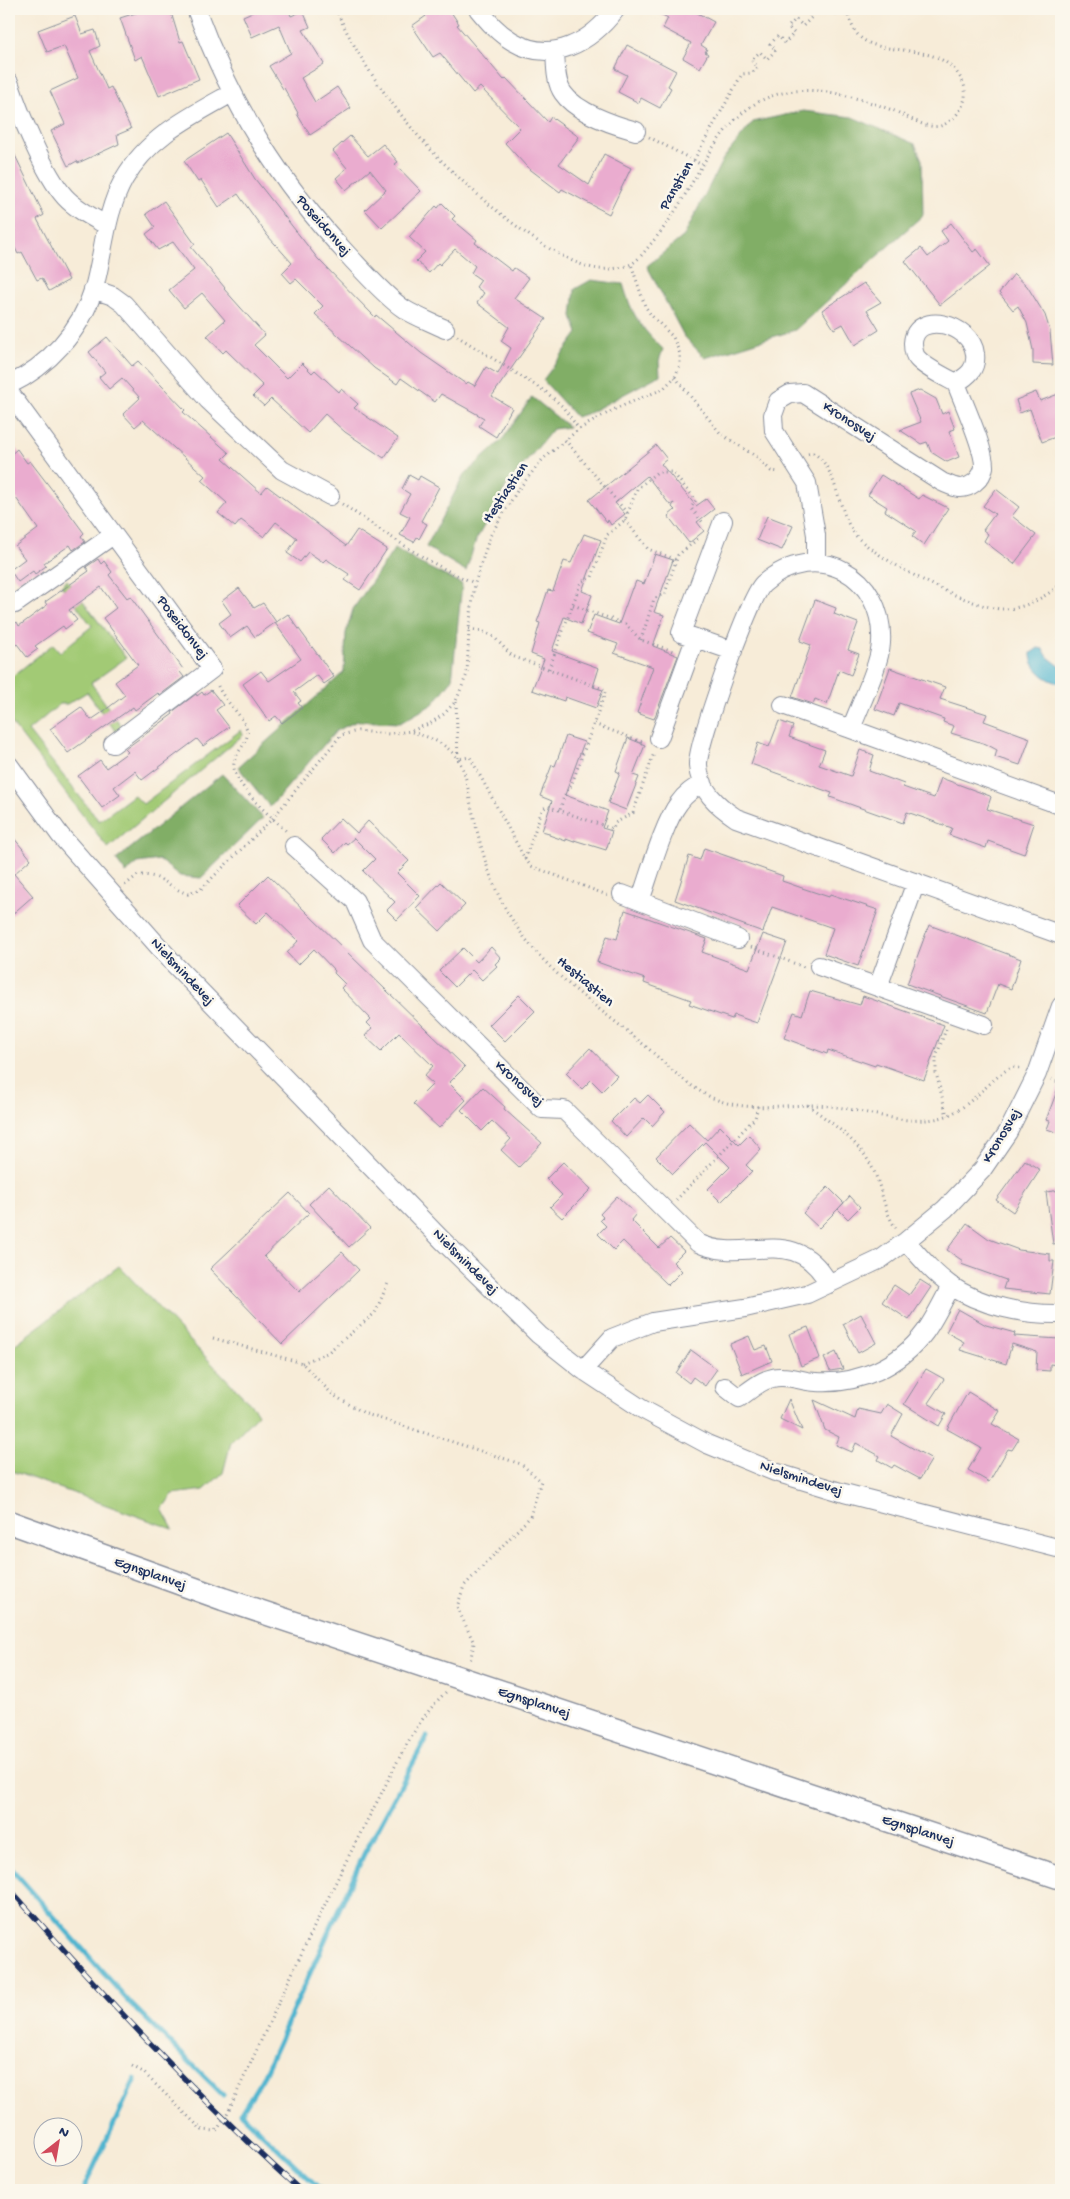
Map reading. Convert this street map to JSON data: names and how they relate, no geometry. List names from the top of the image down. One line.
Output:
{"streets":{"main road":["Egnsplanvej"],"street":["Poseidonvej","Kronosvej","Nielsmindevej"],"path":["Panstien","Hestiastien"]},"crossings":[["Kronosvej","Hestiastien"],["Kronosvej","Nielsmindevej"],["Hestiastien","Nielsmindevej"]],"north":"top right"}
